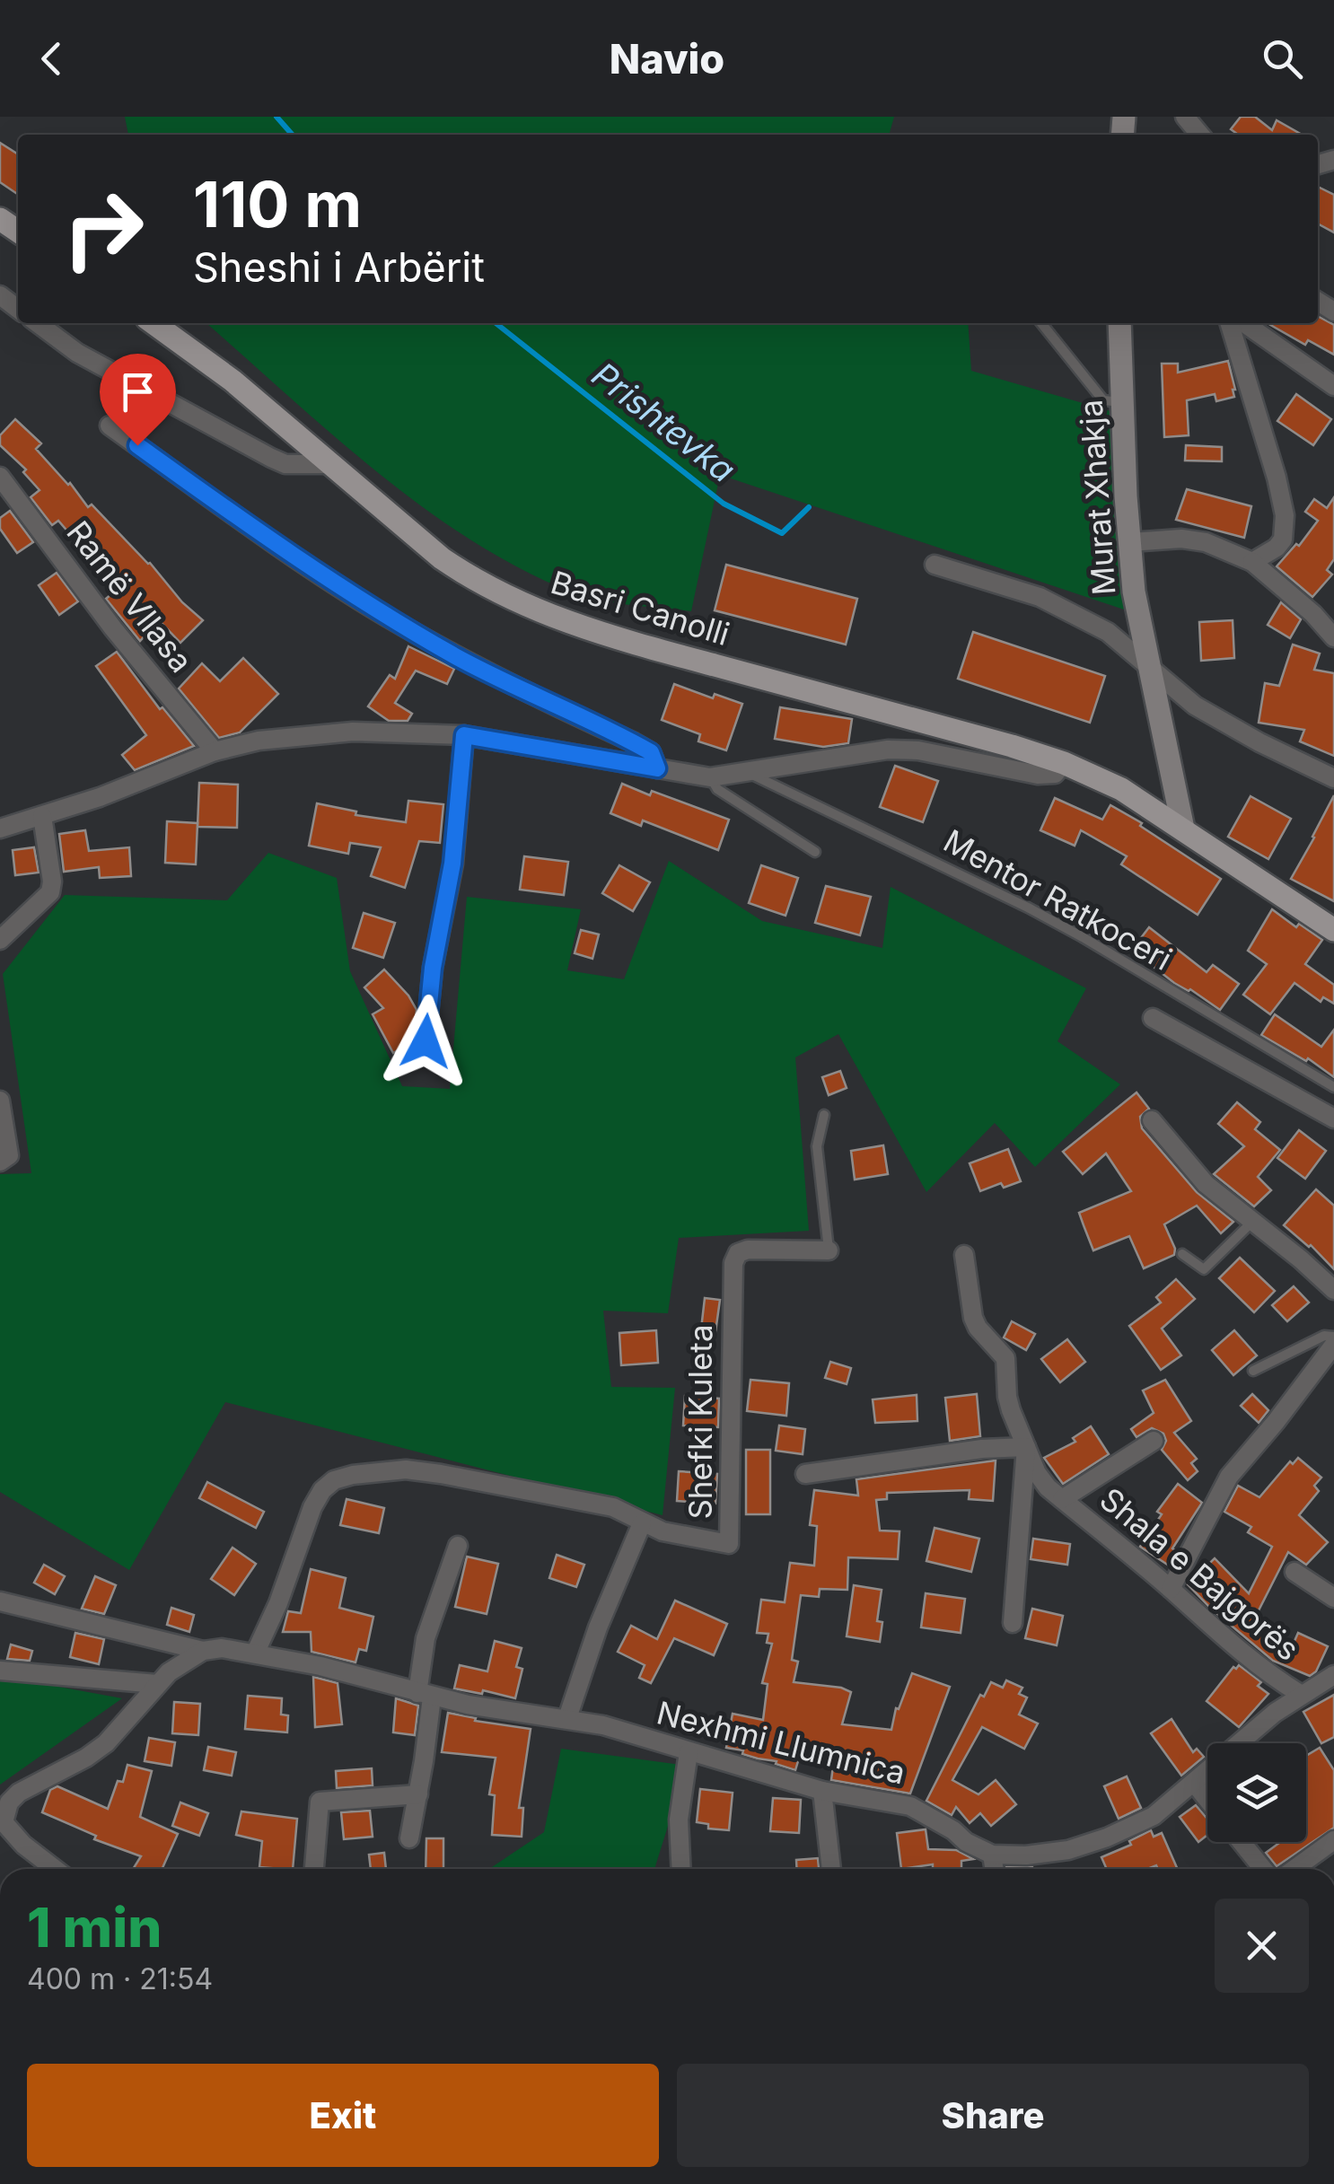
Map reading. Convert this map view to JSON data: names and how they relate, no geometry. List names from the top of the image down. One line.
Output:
{"streets":{"main road":["Basri Canolli"],"street":["Murat Xhakja","Ramë Vllasa","Shefki Kuleta","Shala e Bajgorës","Nexhmi Llumnica"],"lane":["Mentor Ratkoceri"]},"crossings":[["Murat Xhakja","Basri Canolli"],["Shefki Kuleta","Nexhmi Llumnica"]],"water":["Prishtevka"],"page":{"header":"Navio","turn":["110 m","Sheshi i Arbërit"],"heading":["1 min","400 m · 21:54"],"buttons":["Exit","Share"]}}
